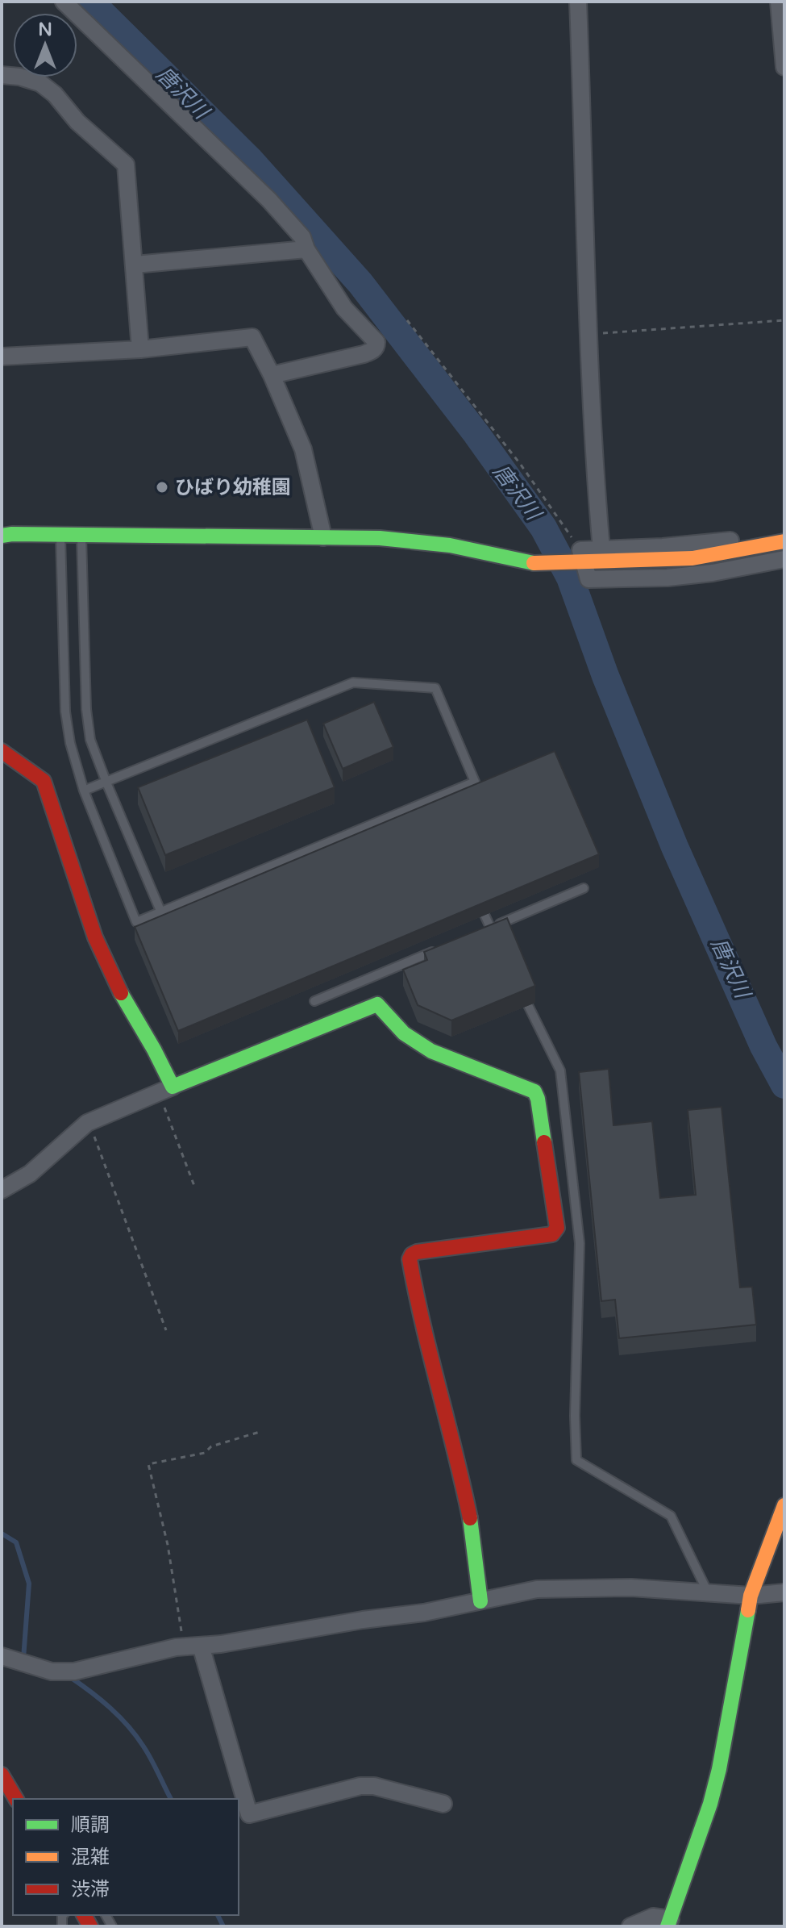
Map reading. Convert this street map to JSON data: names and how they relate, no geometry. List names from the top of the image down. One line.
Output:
{"water":["唐沢川"],"places":["ひばり幼稚園"],"legend":["順調","混雑","渋滞"],"north":"top"}
